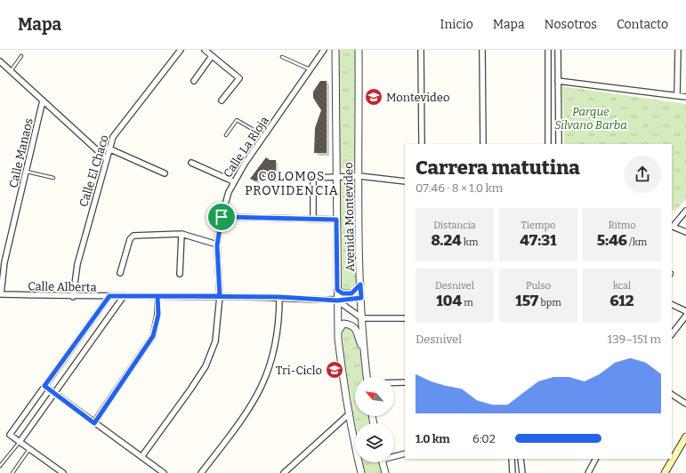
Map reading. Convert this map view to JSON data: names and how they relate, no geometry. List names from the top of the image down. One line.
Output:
{"streets":{"street":["Calle La Rioja","Calle Manaos","Calle El Chaco","Avenida Montevideo","Calle Alberta"]},"crossings":[["Calle La Rioja","Calle Alberta"],["Calle Manaos","Calle Alberta"],["Calle El Chaco","Calle Alberta"],["Avenida Montevideo","Calle Alberta"]],"districts":["COLOMOS PROVIDENCIA"],"parks":["Parque Silvano Barba"],"places":{"school or university":["Montevideo","Tri-Ciclo"]},"north":"top left","page":{"header":"Mapa","nav":["Inicio","Mapa","Nosotros","Contacto"],"heading":["Carrera matutina","07:46 · 8 × 1.0 km"],"stats":[["Distancia","8.24 km"],["Tiempo","47:31"],["Ritmo","5:46 /km"],["Desnivel","104 m"],["Pulso","157 bpm"],["kcal","612"]],"chart":["Desnivel","139–151 m"],"list":[{"name":"1.0 km","note":"6:02"}]}}
